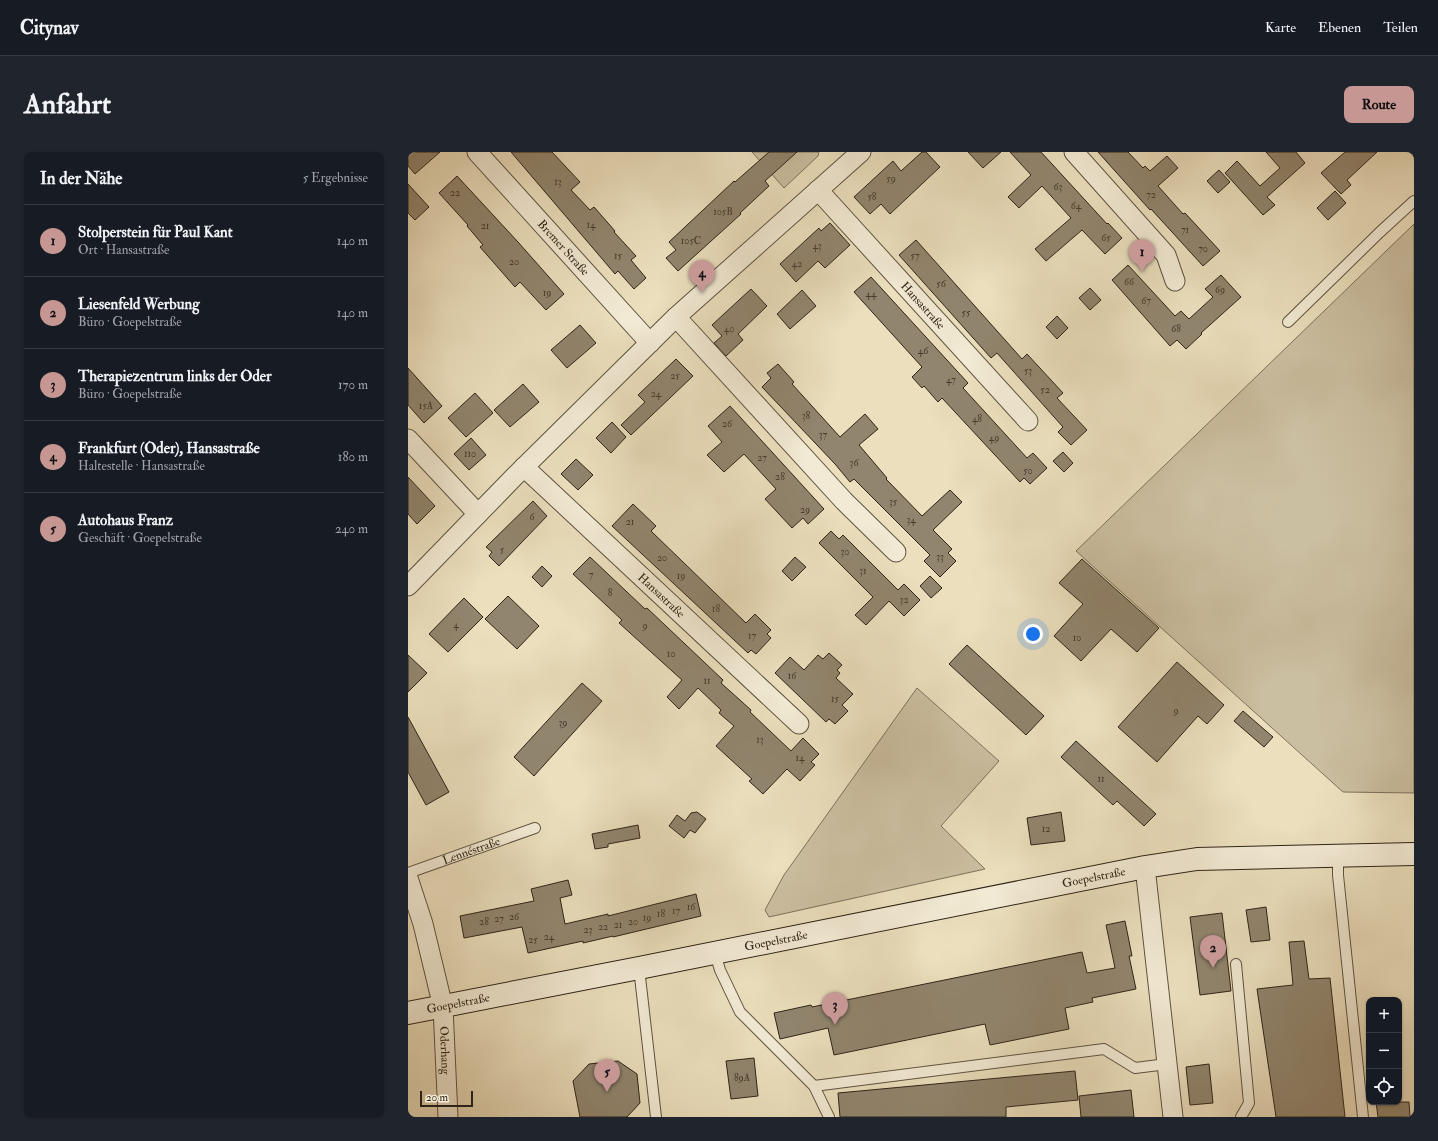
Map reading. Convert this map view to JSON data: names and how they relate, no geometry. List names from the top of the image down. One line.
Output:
{"streets":{"street":["Bremer Straße","Hansastraße","Goepelstraße","Oderhang"],"lane":["Lennéstraße"]},"crossings":[["Goepelstraße","Oderhang"]],"house_numbers":["59","13","63","22","72","58","64","105B","14","21","71","65","105C","43","70","15","57","20","42","66","56","69","19","44","67","55","40","68","46","53","25","47","52","24","15A","38","48","26","37","49","110","27","36","50","28","35","29","6","34","21","5","30","33","20","31","7","19","8","32","18","4","9","17","10","10","16","11","15","9","39","13","14","11","12","16","17","18","26","19","27","28","20","21","22","23","24","25","89A"],"scale_bar":"20 m","page":{"header":"Citynav","nav":["Karte","Ebenen","Teilen"],"buttons":"Route","title":"Anfahrt","heading":["In der Nähe","5 Ergebnisse"],"list":[{"mark":"1","name":"Stolperstein für Paul Kant","note":"Ort · Hansastraße","value":"140 m"},{"mark":"2","name":"Liesenfeld Werbung","note":"Büro · Goepelstraße","value":"140 m"},{"mark":"3","name":"Therapiezentrum links der Oder","note":"Büro · Goepelstraße","value":"170 m"},{"mark":"4","name":"Frankfurt (Oder), Hansastraße","note":"Haltestelle · Hansastraße","value":"180 m"},{"mark":"5","name":"Autohaus Franz","note":"Geschäft · Goepelstraße","value":"240 m"}],"pins":["1","4","2","3","5"],"map_buttons":["+","−"],"scale":"20 m"}}
